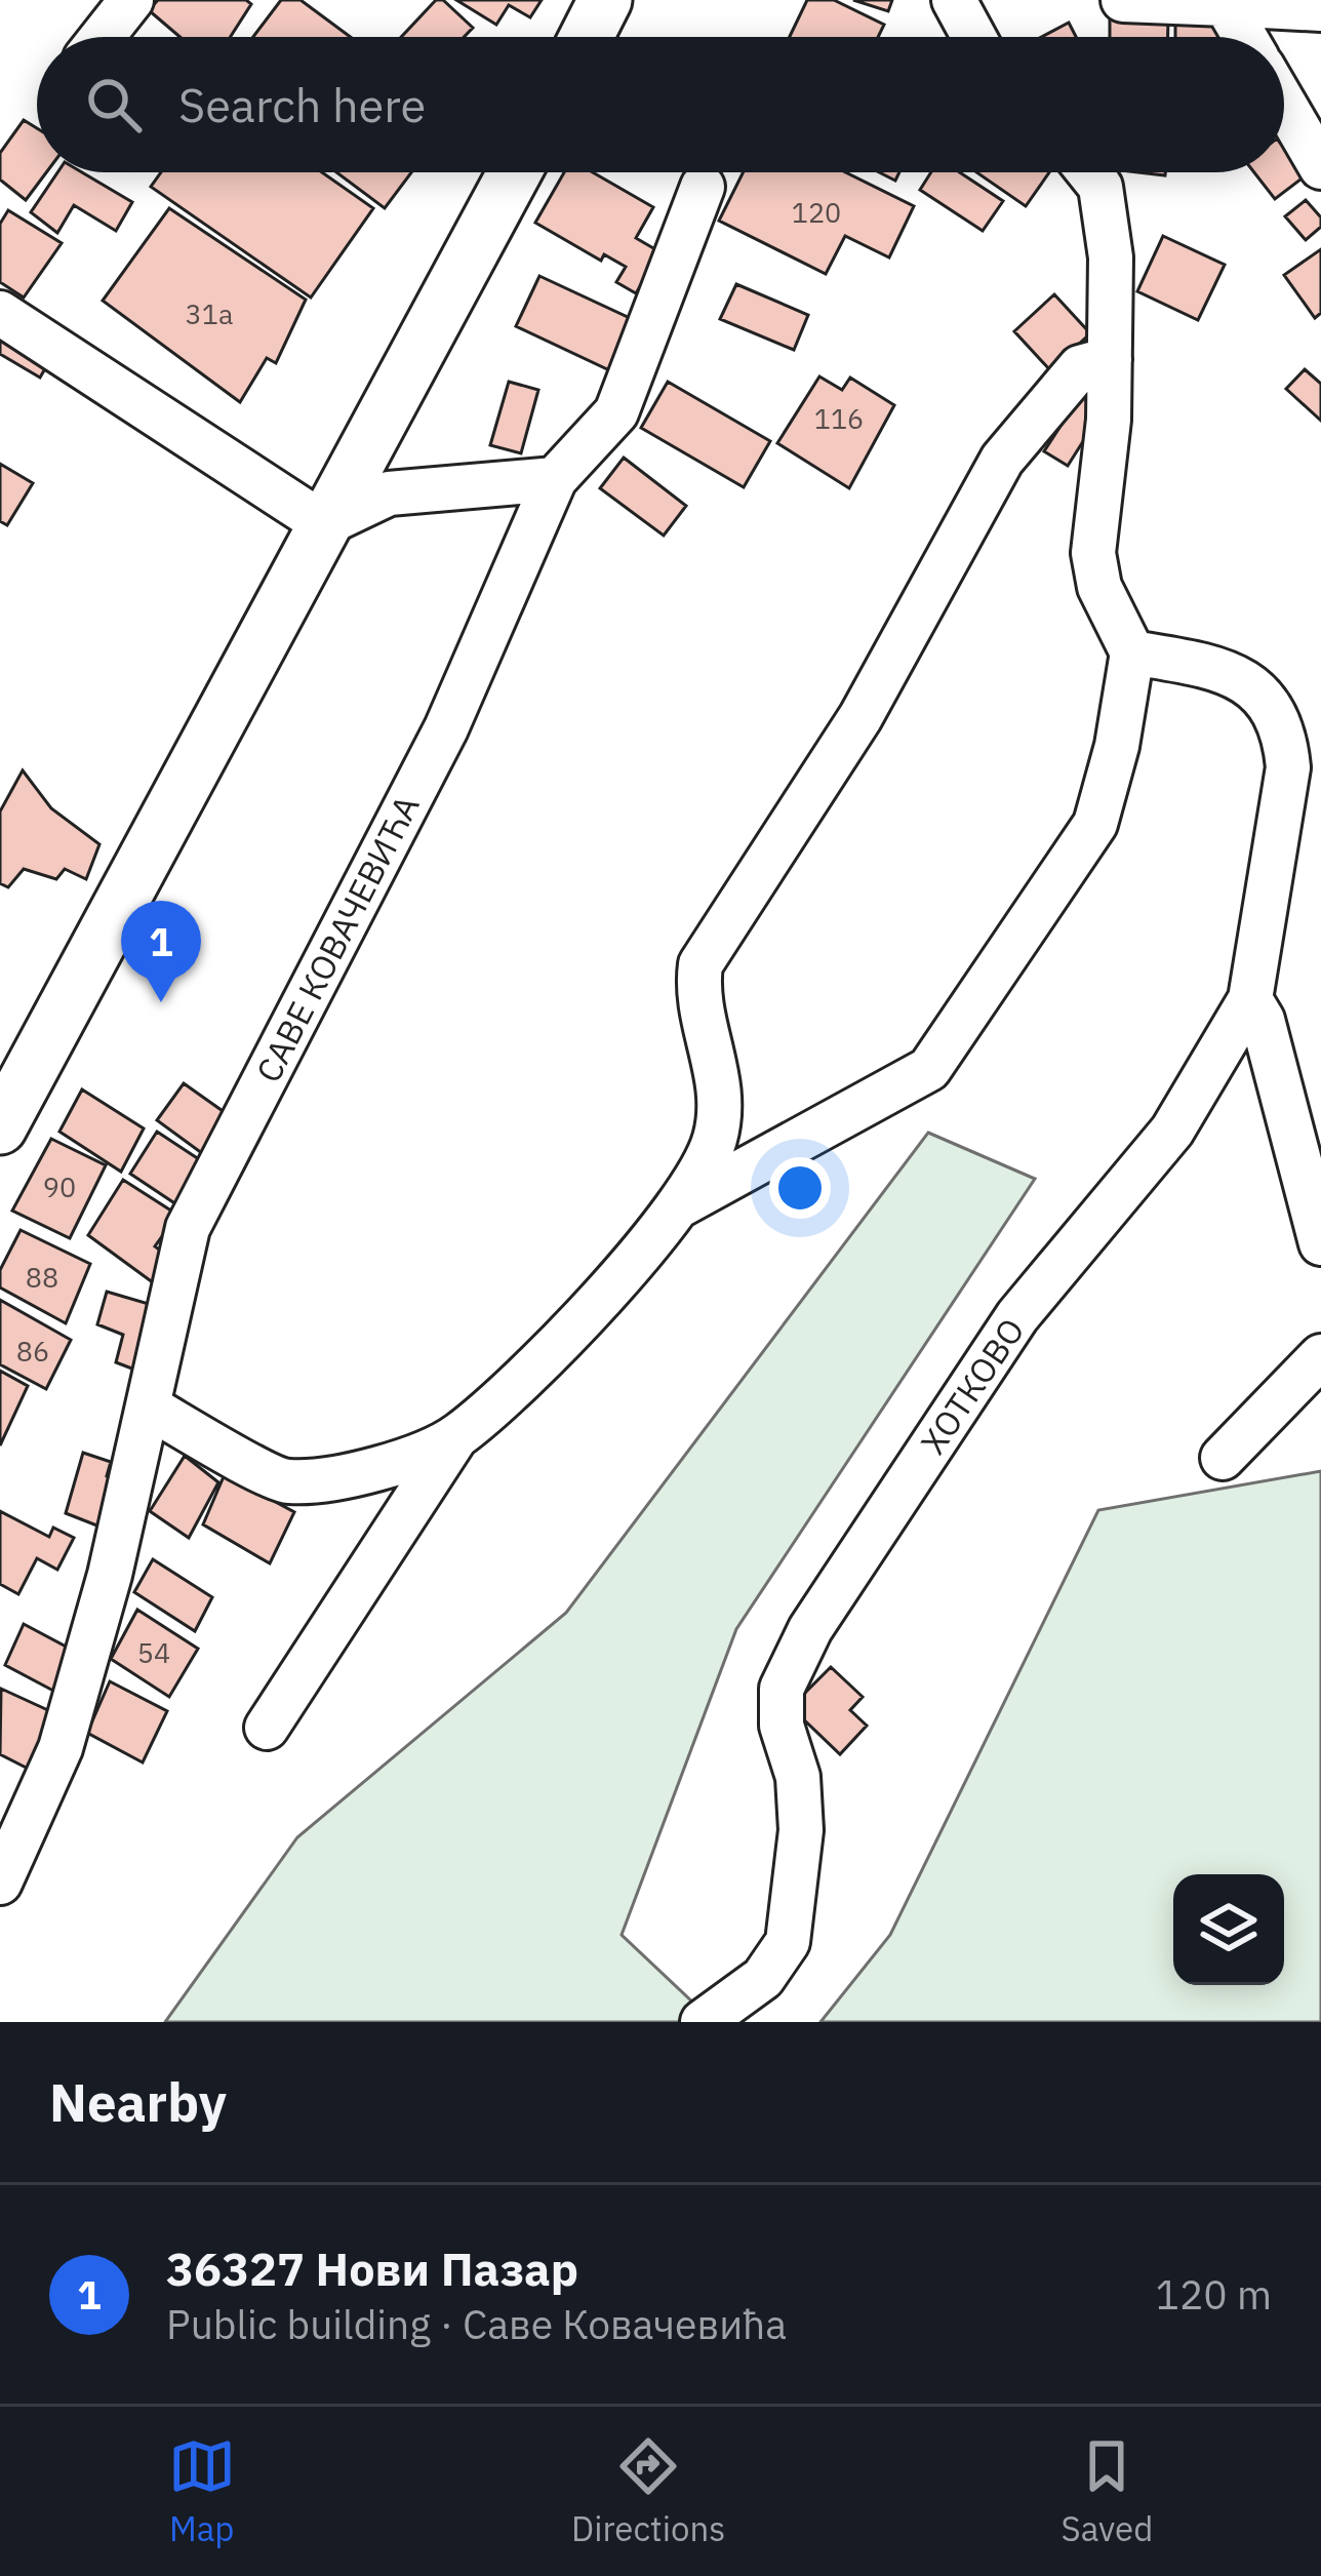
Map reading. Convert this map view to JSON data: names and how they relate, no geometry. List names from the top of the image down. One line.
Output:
{"streets":{"street":["САВЕ КОВАЧЕВИЋА","ХОТКОВО"]},"house_numbers":["120","31a","116","90","88","86","54"],"page":{"search":"Search here","pins":"1","heading":"Nearby","list":[{"mark":"1","name":"36327 Нови Пазар","note":"Public building · Саве Ковачевића","value":"120 m"}],"nav":["Map","Directions","Saved"]}}
